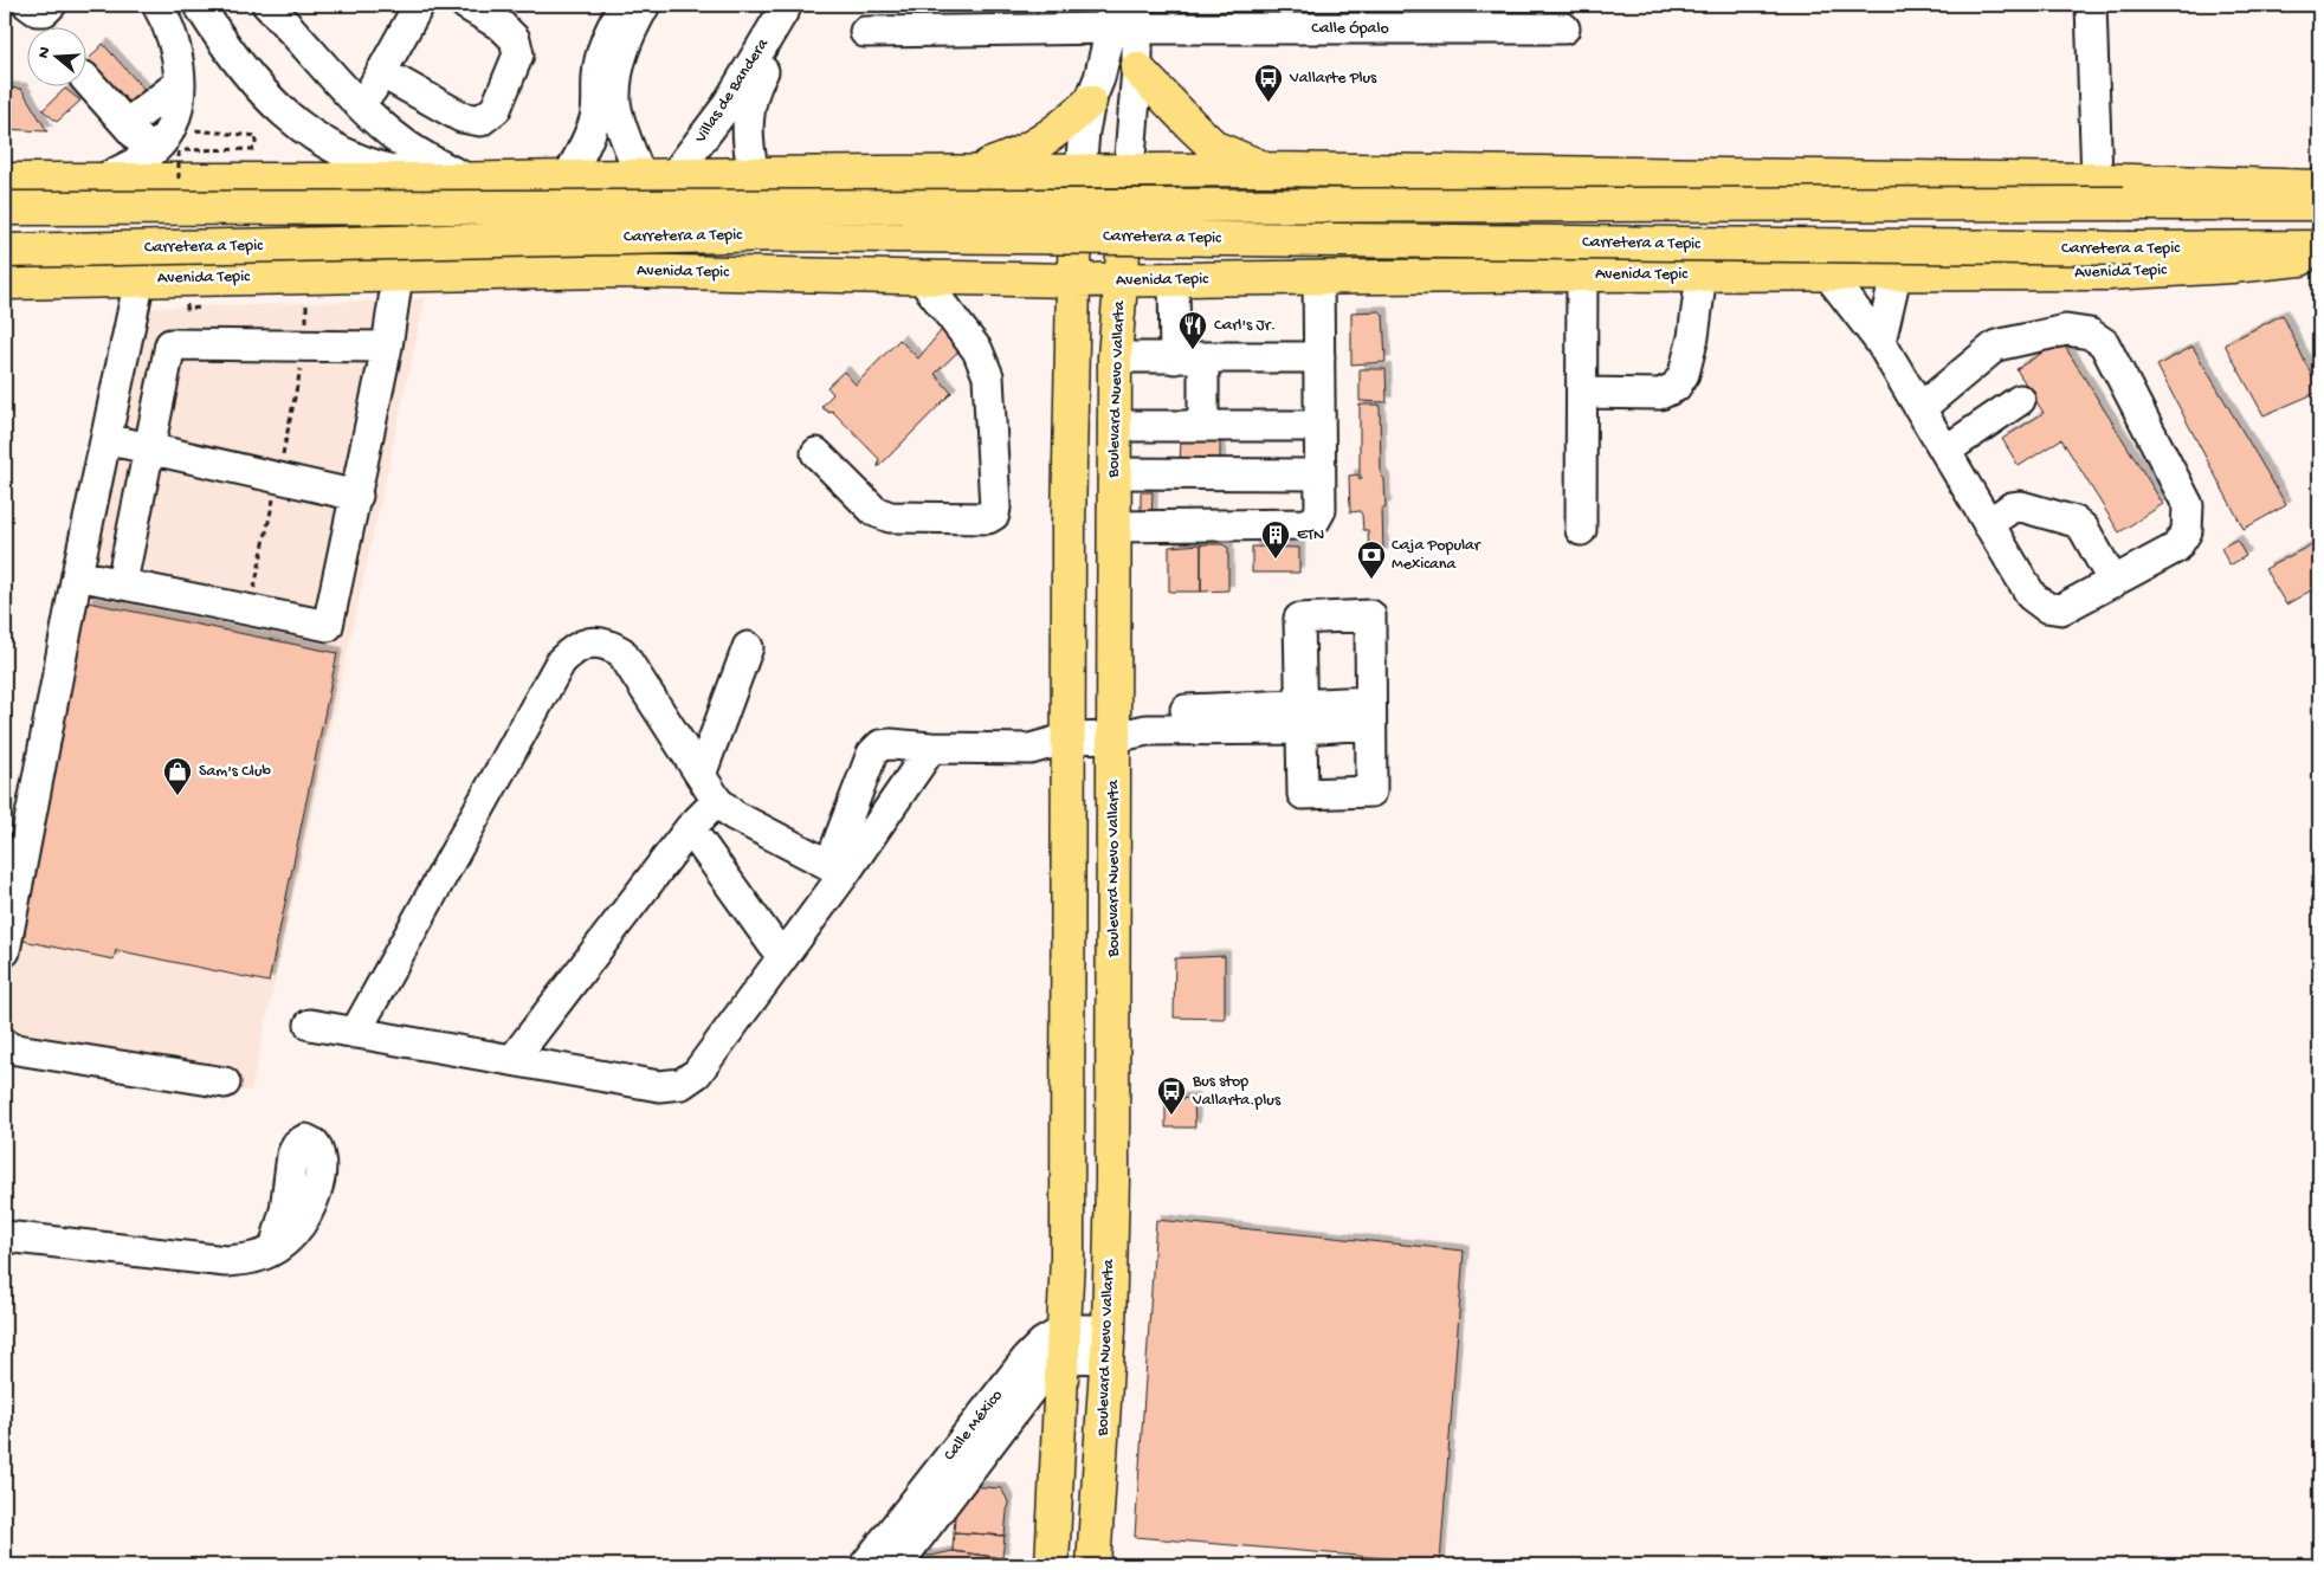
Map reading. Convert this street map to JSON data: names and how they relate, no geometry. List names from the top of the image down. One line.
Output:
{"streets":{"main road":["Carretera a Tepic","Avenida Tepic","Boulevard Nuevo Vallarta"],"street":["Calle Ópalo","Villas de Bandera","Calle México"]},"crossings":[["Avenida Tepic","Boulevard Nuevo Vallarta"]],"places":{"bus stop":["Vallarte Plus","Bus stop Vallarta.plus"],"restaurant":["Carl's Jr."],"building":["ETN"],"bank":["Caja Popular Mexicana"],"shop":["Sam's Club"]},"north":"left"}
